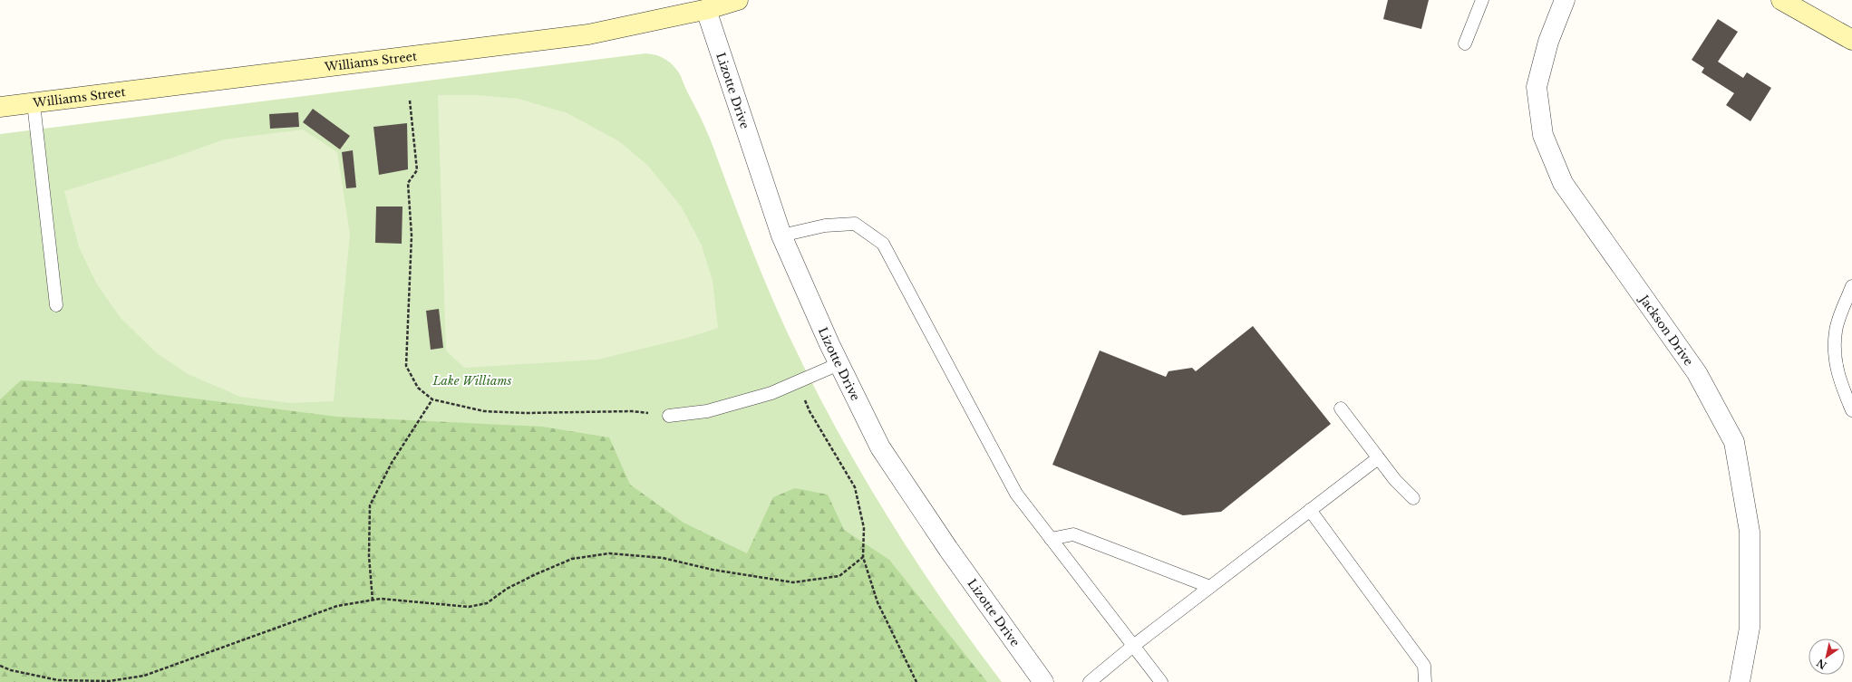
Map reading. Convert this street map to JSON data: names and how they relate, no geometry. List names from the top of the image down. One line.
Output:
{"streets":{"main road":["Williams Street"],"street":["Lizotte Drive","Jackson Drive"]},"crossings":[["Williams Street","Lizotte Drive"]],"parks":["Lake Williams"],"north":"bottom left"}
